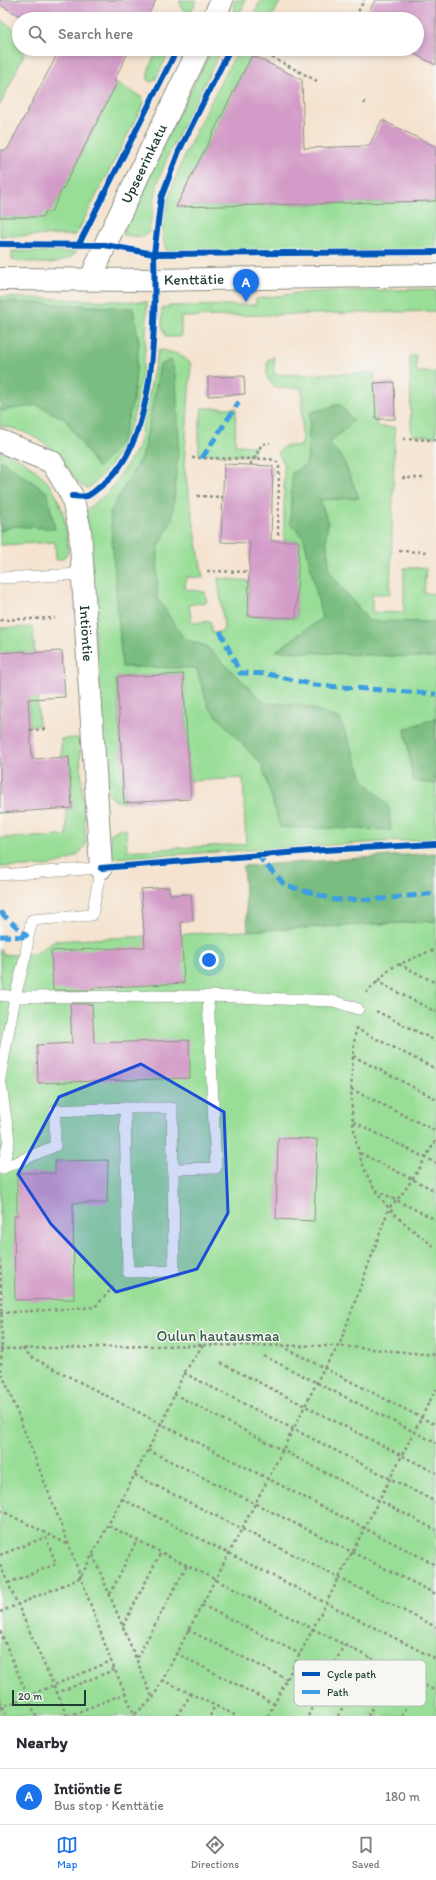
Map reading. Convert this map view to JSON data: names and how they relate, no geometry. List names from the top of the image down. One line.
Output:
{"streets":{"street":["Upseerinkatu","Kenttätie","Intiöntie"]},"crossings":[["Upseerinkatu","Kenttätie"]],"parks":["Oulun hautausmaa"],"legend":["Cycle path","Path"],"scale_bar":"20 m","page":{"search":"Search here","pins":"A","scale":"20 m","heading":"Nearby","list":[{"mark":"A","name":"Intiöntie E","note":"Bus stop · Kenttätie","value":"180 m"}],"nav":["Map","Directions","Saved"]}}
